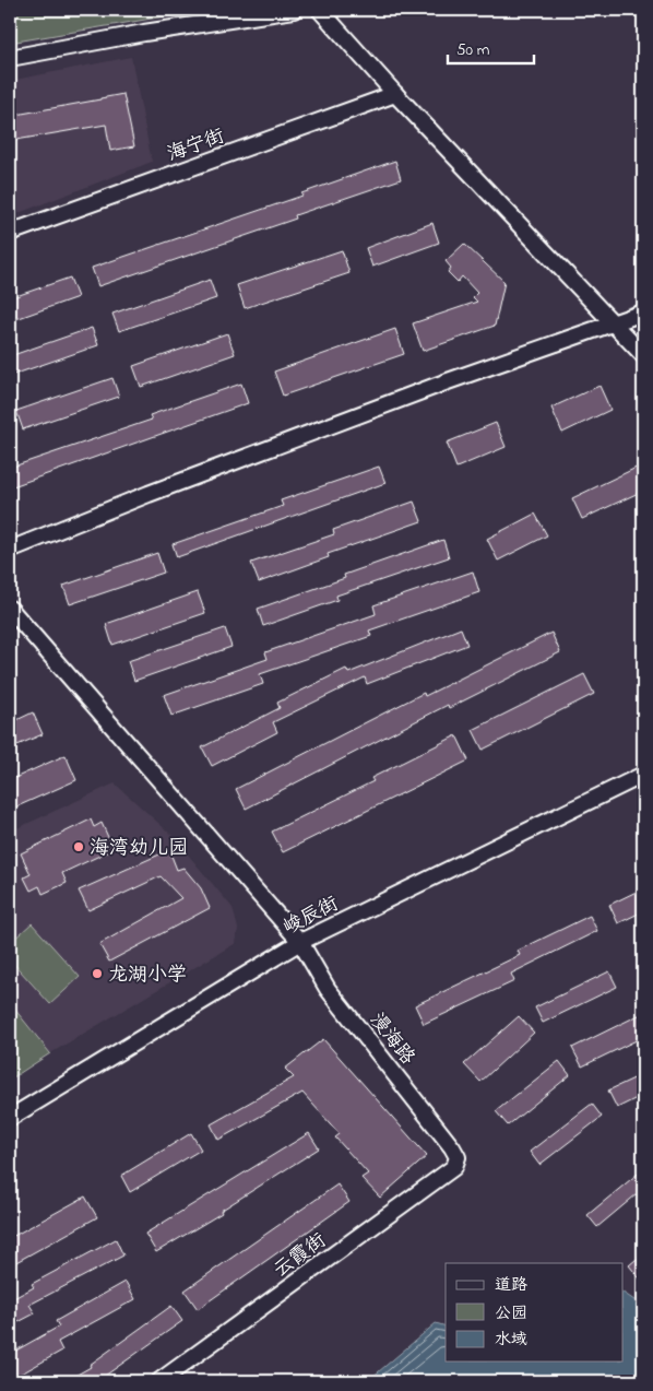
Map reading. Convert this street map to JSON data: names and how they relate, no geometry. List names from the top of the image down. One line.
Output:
{"streets":{"street":["海宁街","峻辰街","漫海路","云霞街"]},"crossings":[["峻辰街","漫海路"],["漫海路","云霞街"]],"places":["海湾幼儿园","龙湖小学"],"legend":["道路","公园","水域"],"scale_bar":"50 m"}
